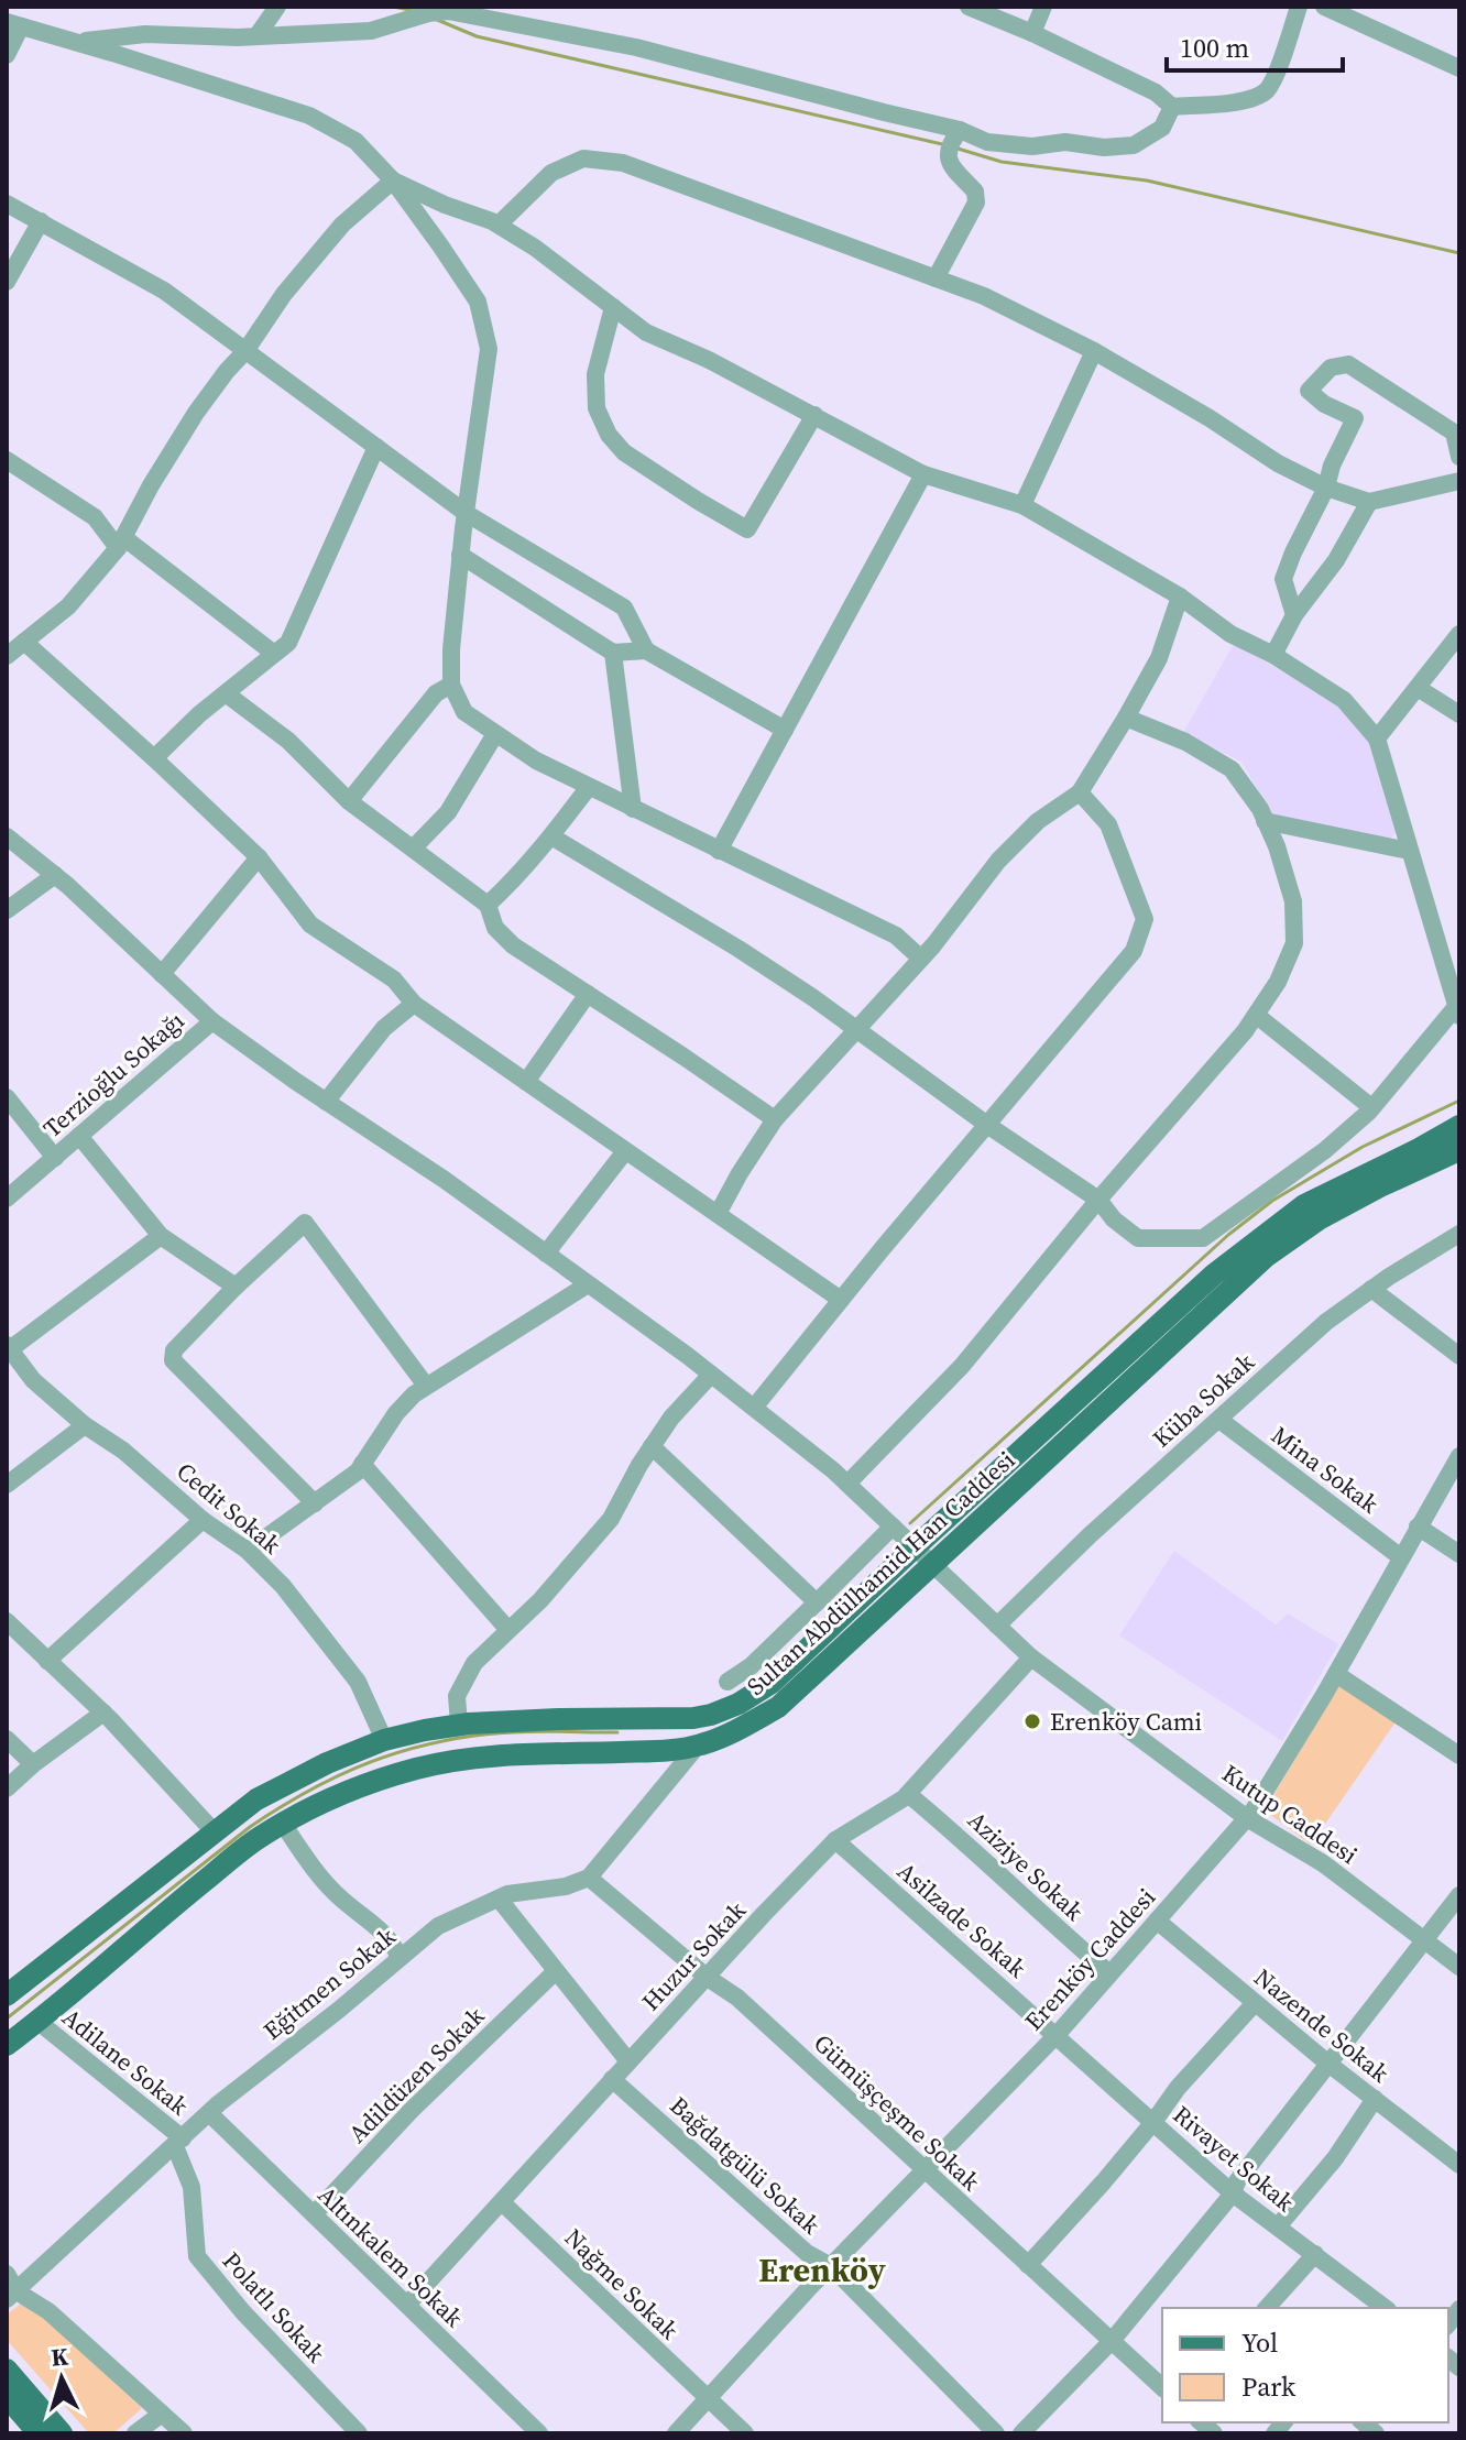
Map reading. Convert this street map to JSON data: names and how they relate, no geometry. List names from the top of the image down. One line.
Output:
{"streets":{"main road":["Sultan Abdülhamid Han Caddesi"],"street":["Terzioğlu Sokağı","Küba Sokak","Mina Sokak","Cedit Sokak","Kutup Caddesi","Aziziye Sokak","Asilzade Sokak","Huzur Sokak","Erenköy Caddesi","Eğitmen Sokak","Nazende Sokak","Adilane Sokak","Adildüzen Sokak","Gümüşçeşme Sokak","Rivayet Sokak","Bağdatgülü Sokak","Altınkalem Sokak","Nağme Sokak","Polatlı Sokak"]},"crossings":[["Terzioğlu Sokağı","Kutup Caddesi"],["Küba Sokak","Mina Sokak"],["Küba Sokak","Kutup Caddesi"],["Mina Sokak","Erenköy Caddesi"],["Cedit Sokak","Sultan Abdülhamid Han Caddesi"],["Sultan Abdülhamid Han Caddesi","Kutup Caddesi"],["Sultan Abdülhamid Han Caddesi","Adilane Sokak"],["Kutup Caddesi","Huzur Sokak"],["Kutup Caddesi","Erenköy Caddesi"],["Aziziye Sokak","Huzur Sokak"],["Aziziye Sokak","Erenköy Caddesi"],["Asilzade Sokak","Huzur Sokak"],["Asilzade Sokak","Erenköy Caddesi"],["Asilzade Sokak","Rivayet Sokak"],["Huzur Sokak","Gümüşçeşme Sokak"],["Huzur Sokak","Bağdatgülü Sokak"],["Huzur Sokak","Altınkalem Sokak"],["Huzur Sokak","Nağme Sokak"],["Erenköy Caddesi","Nazende Sokak"],["Erenköy Caddesi","Gümüşçeşme Sokak"],["Erenköy Caddesi","Rivayet Sokak"],["Erenköy Caddesi","Bağdatgülü Sokak"],["Erenköy Caddesi","Nağme Sokak"],["Eğitmen Sokak","Adilane Sokak"],["Eğitmen Sokak","Gümüşçeşme Sokak"],["Eğitmen Sokak","Altınkalem Sokak"],["Eğitmen Sokak","Polatlı Sokak"],["Adilane Sokak","Polatlı Sokak"],["Adildüzen Sokak","Altınkalem Sokak"]],"districts":["Erenköy"],"places":["Erenköy Cami"],"legend":["Yol","Park"],"scale_bar":"100 m","north":"top"}
